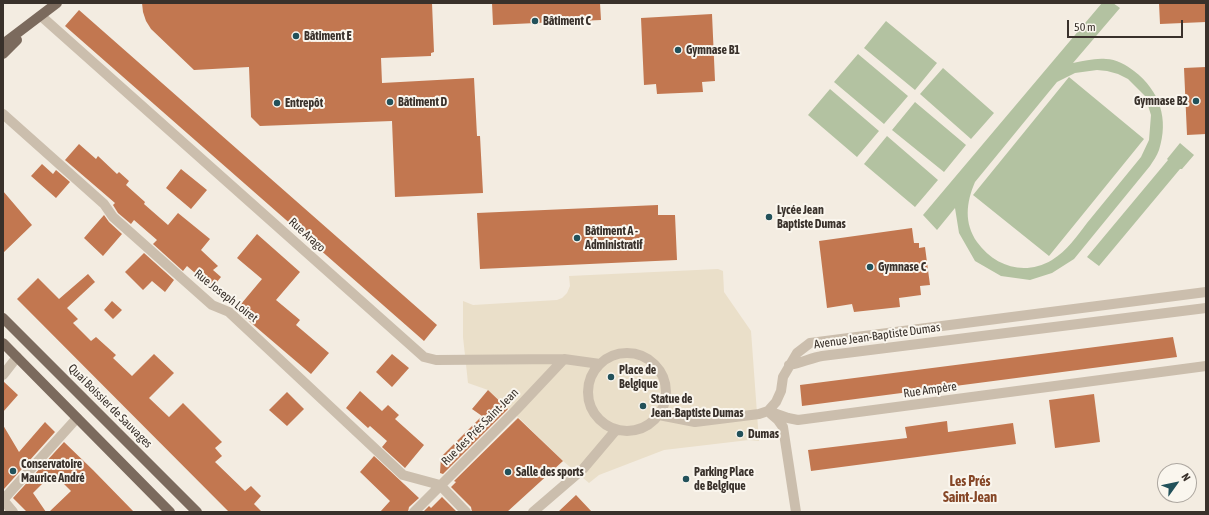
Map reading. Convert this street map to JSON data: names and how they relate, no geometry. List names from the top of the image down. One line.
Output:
{"streets":{"main road":["Quai Boissier de Sauvages"],"street":["Rue Arago","Rue Joseph Loiret","Avenue Jean-Baptiste Dumas","Rue Ampère","Rue des Prés Saint-Jean"]},"crossings":[["Rue Arago","Rue des Prés Saint-Jean"],["Rue Joseph Loiret","Rue des Prés Saint-Jean"]],"districts":["Les Prés Saint-Jean"],"places":["Bâtiment C","Bâtiment E","Gymnase B1","Gymnase B2","Bâtiment D","Entrepôt","Lycée Jean Baptiste Dumas","Bâtiment A - Administratif","Gymnase C","Place de Belgique","Statue de Jean-Baptiste Dumas","Dumas","Conservatoire Maurice André","Salle des sports","Parking Place de Belgique"],"scale_bar":"50 m","north":"top right"}
